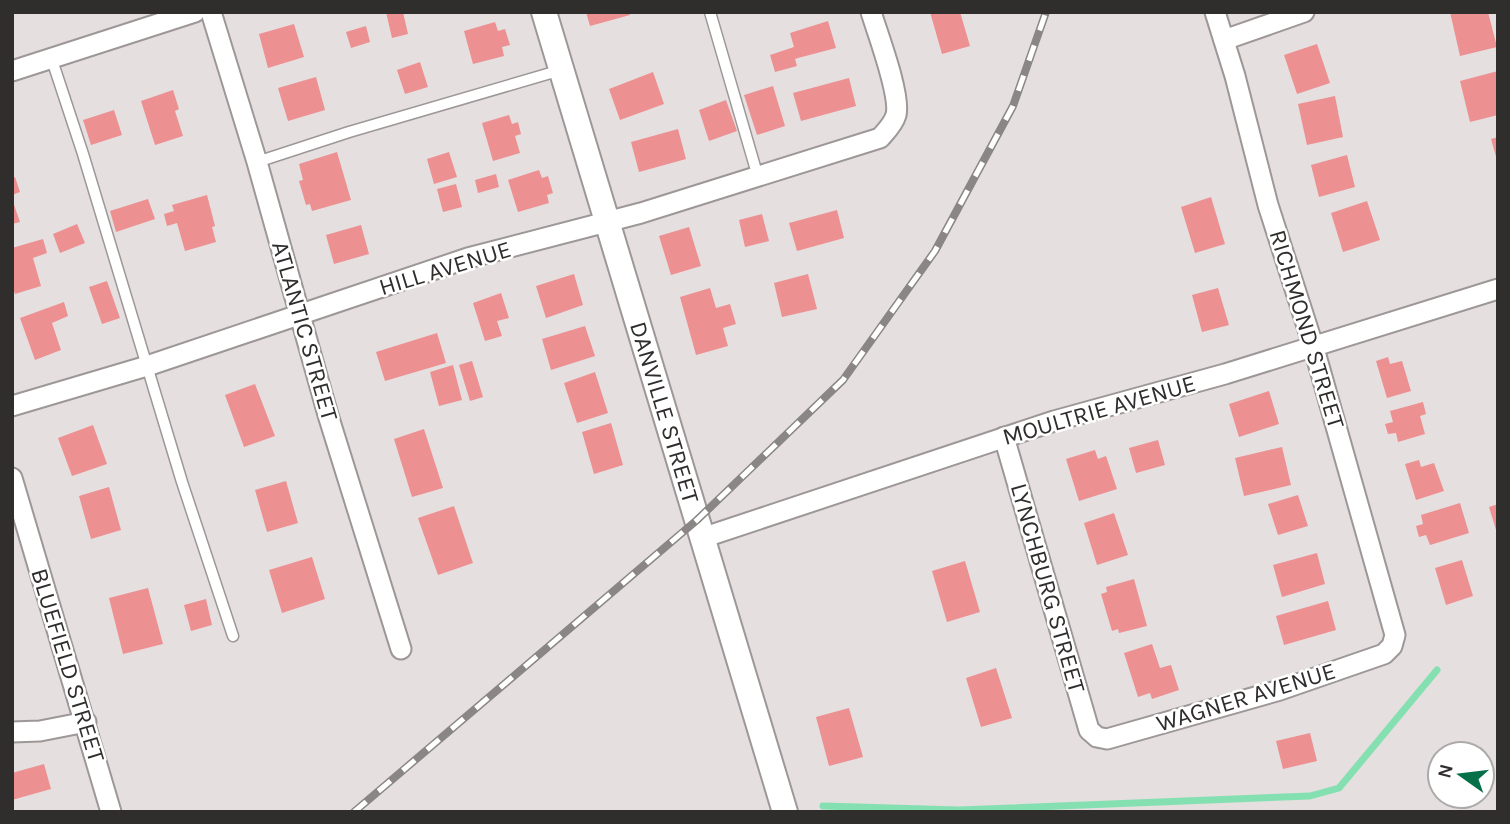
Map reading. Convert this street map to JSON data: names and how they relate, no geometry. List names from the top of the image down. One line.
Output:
{"streets":{"street":["HILL AVENUE","RICHMOND STREET","ATLANTIC STREET","MOULTRIE AVENUE","DANVILLE STREET","LYNCHBURG STREET","BLUEFIELD STREET","WAGNER AVENUE"]},"crossings":[["HILL AVENUE","ATLANTIC STREET"],["HILL AVENUE","DANVILLE STREET"],["RICHMOND STREET","MOULTRIE AVENUE"],["RICHMOND STREET","WAGNER AVENUE"],["MOULTRIE AVENUE","DANVILLE STREET"],["MOULTRIE AVENUE","LYNCHBURG STREET"],["LYNCHBURG STREET","WAGNER AVENUE"]],"north":"left"}
